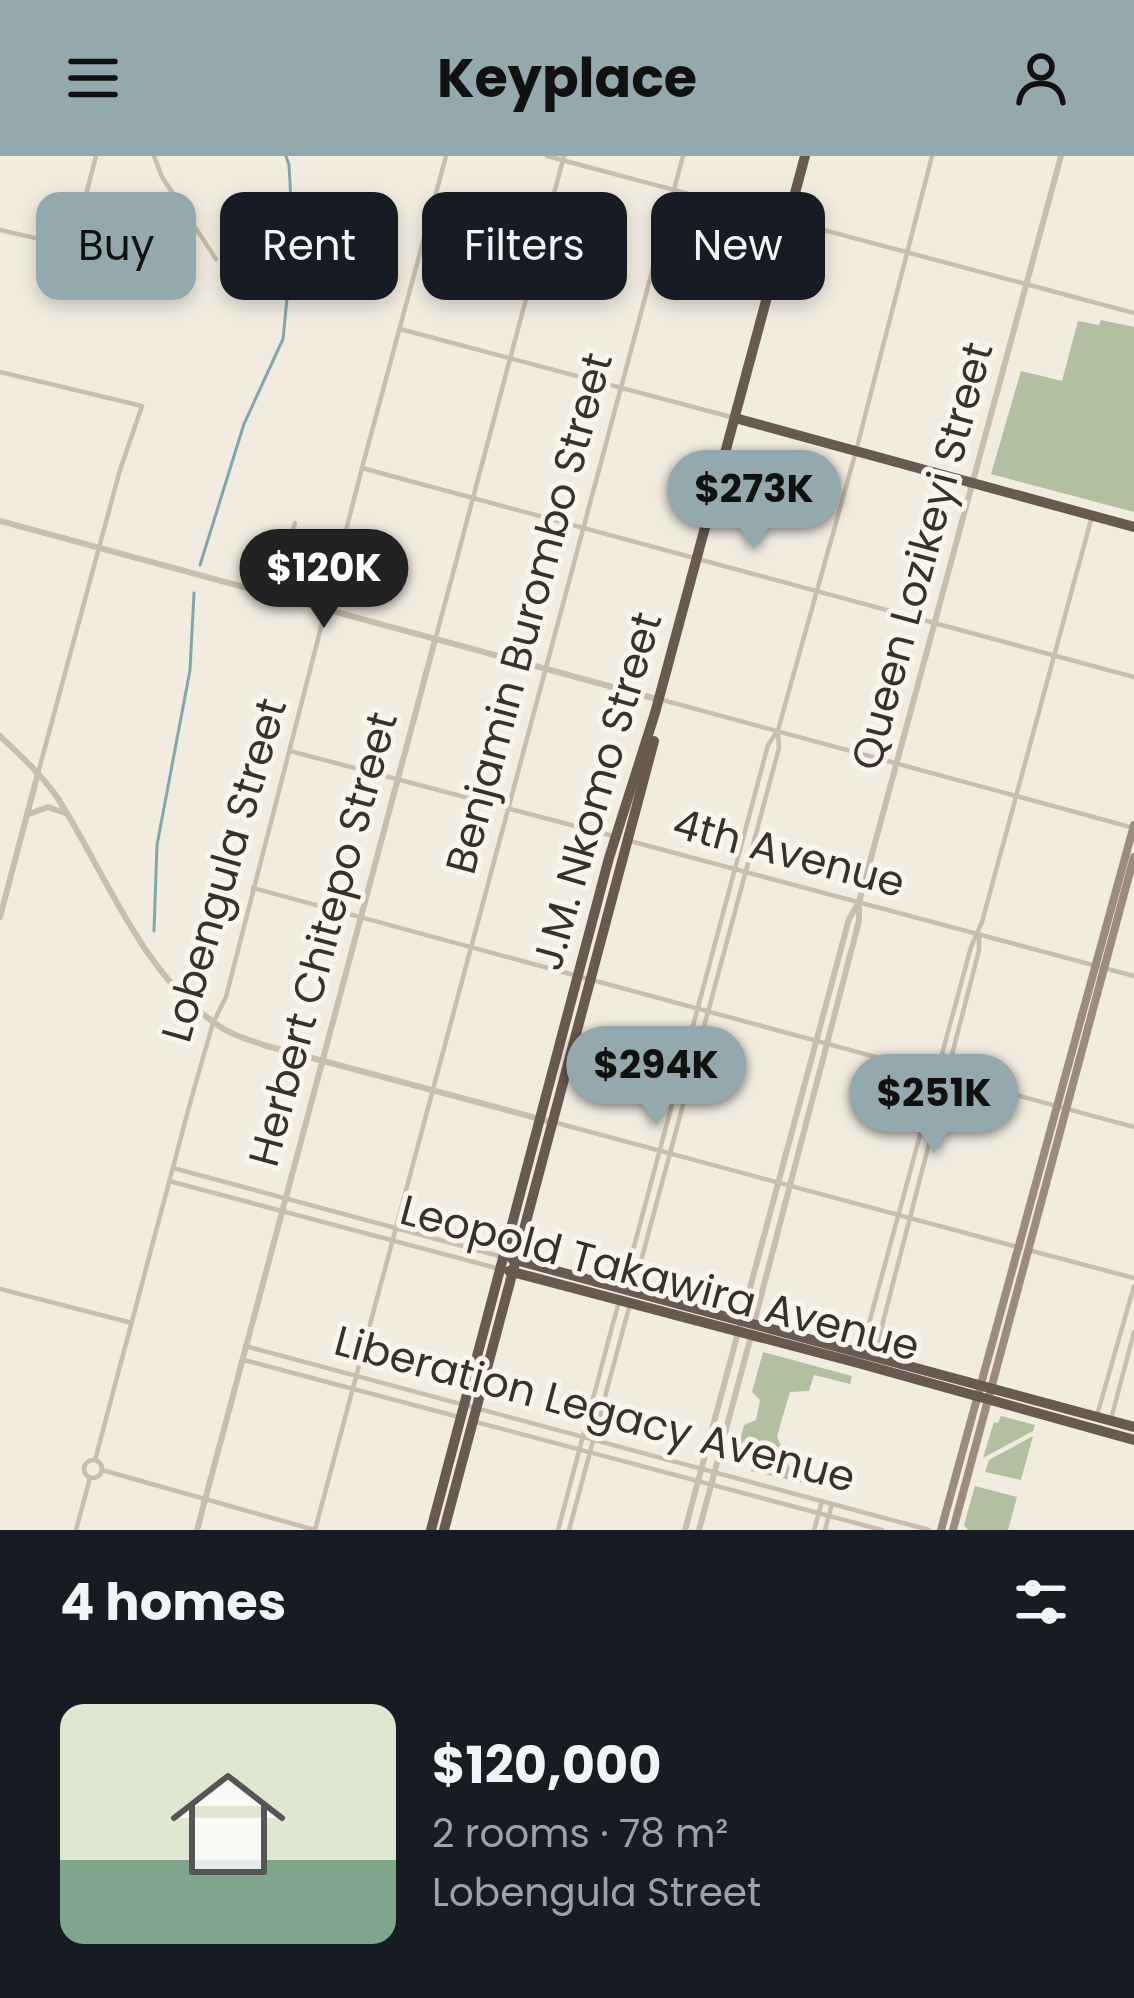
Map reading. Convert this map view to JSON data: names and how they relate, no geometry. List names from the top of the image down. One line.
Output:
{"streets":{"highway":["J.M. Nkomo Street","Leopold Takawira Avenue"],"street":["Queen Lozikeyi Street","Benjamin Burombo Street","4th Avenue","Lobengula Street","Herbert Chitepo Street","Liberation Legacy Avenue"]},"crossings":[["Queen Lozikeyi Street","4th Avenue"],["Benjamin Burombo Street","4th Avenue"],["Benjamin Burombo Street","Leopold Takawira Avenue"],["Benjamin Burombo Street","Liberation Legacy Avenue"],["J.M. Nkomo Street","4th Avenue"],["J.M. Nkomo Street","Leopold Takawira Avenue"],["J.M. Nkomo Street","Liberation Legacy Avenue"],["4th Avenue","Lobengula Street"],["4th Avenue","Herbert Chitepo Street"],["Lobengula Street","Leopold Takawira Avenue"],["Herbert Chitepo Street","Leopold Takawira Avenue"],["Herbert Chitepo Street","Liberation Legacy Avenue"]],"page":{"header":"Keyplace","chip":["Buy","Rent","Filters","New"],"price":["$273K","$120K","$294K","$251K"],"heading":"4 homes","list":[{"name":"$120,000","note":"2 rooms · 78 m² · Lobengula Street"}]}}
